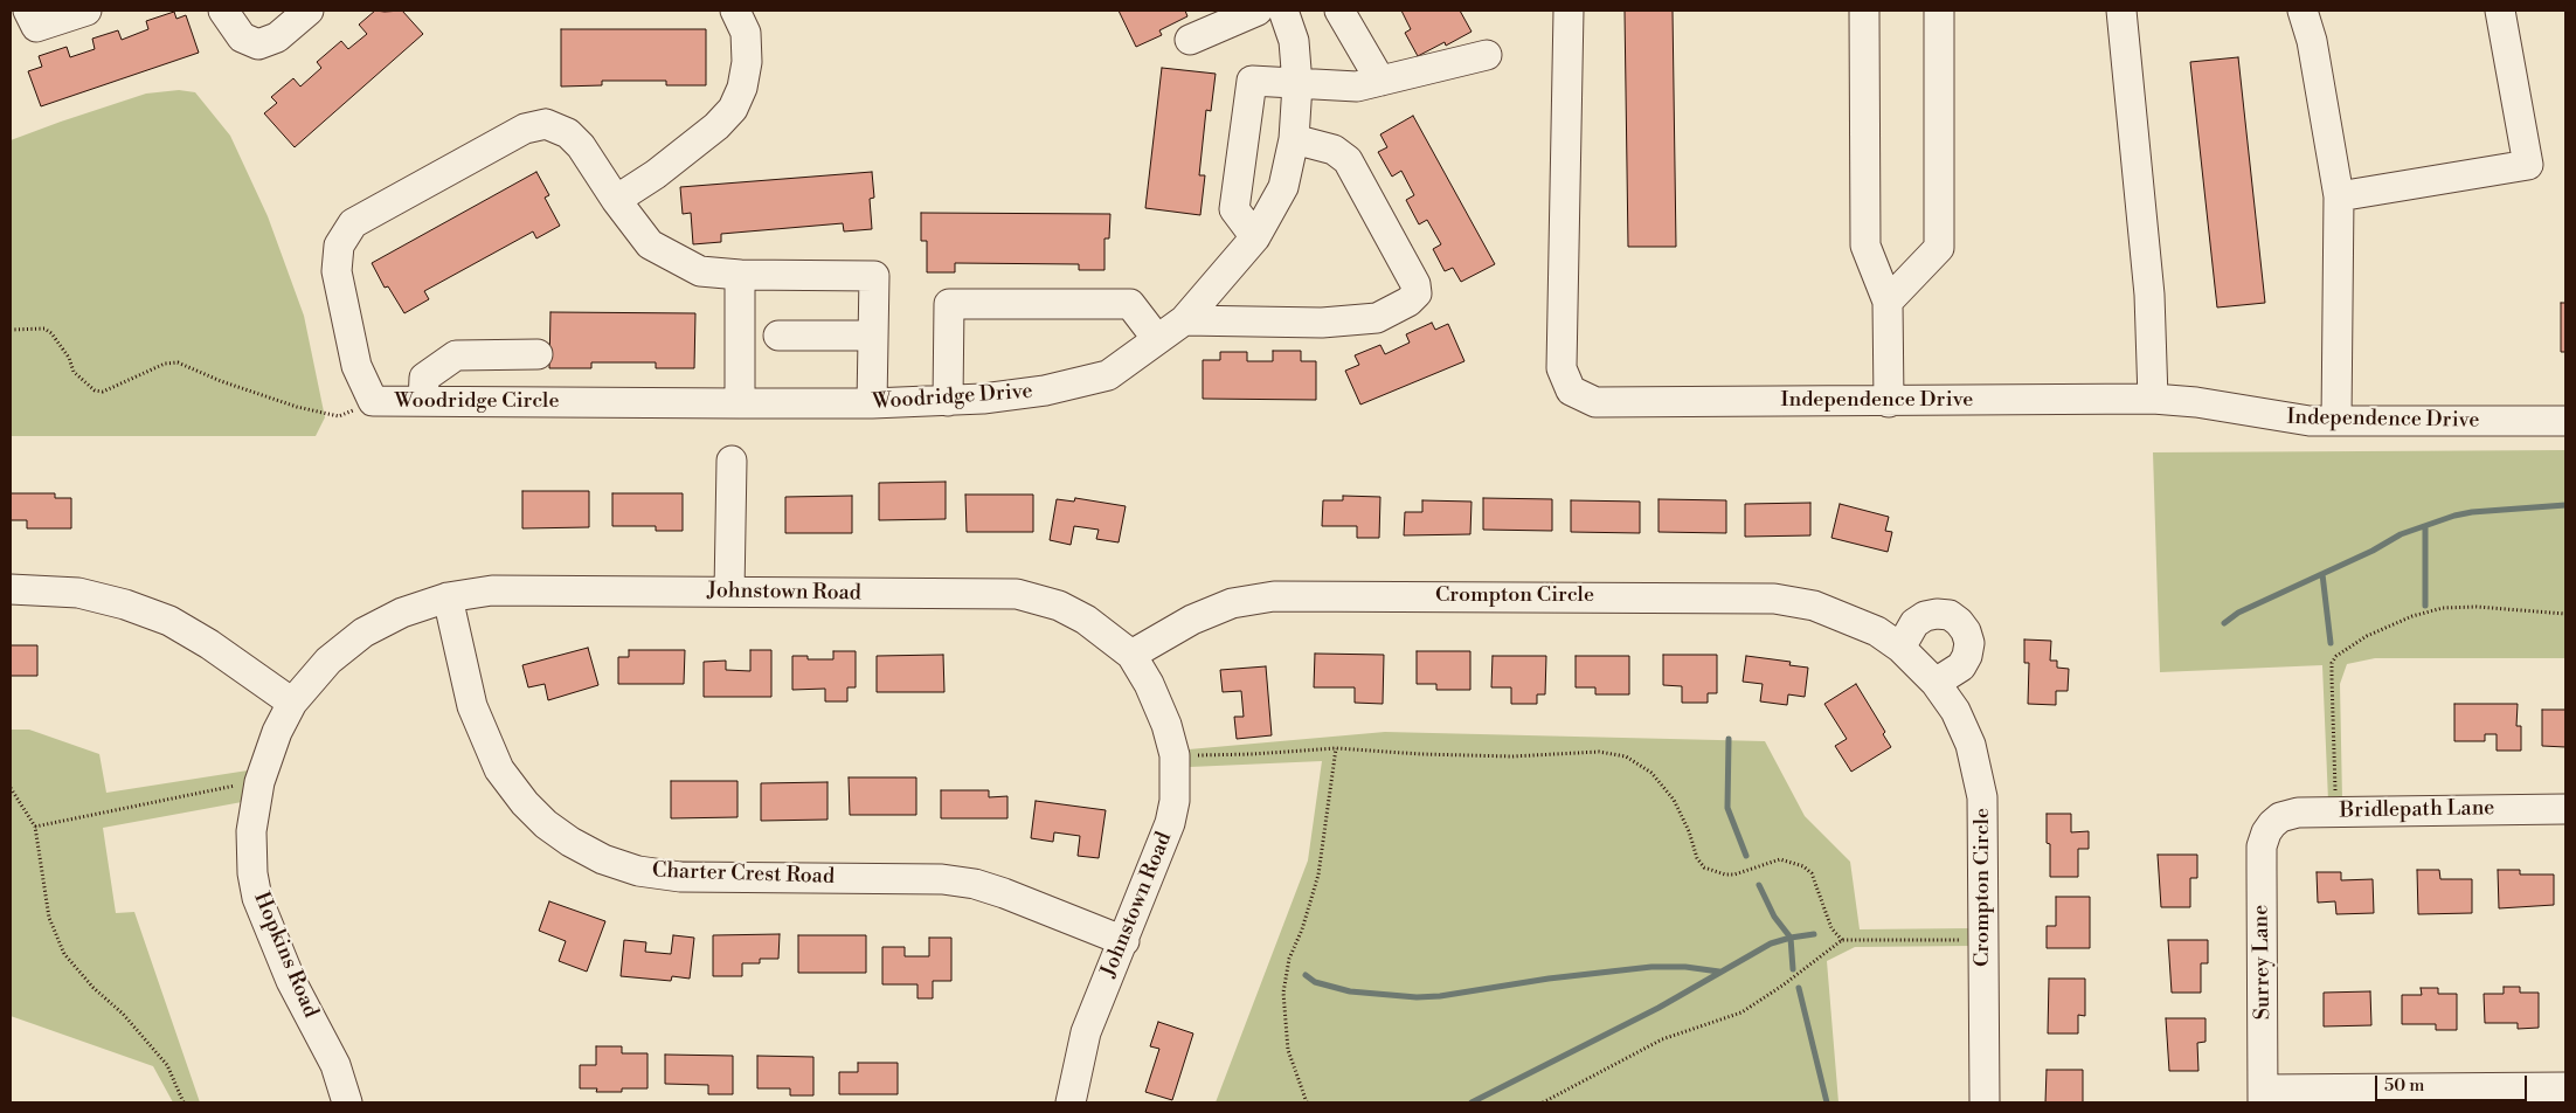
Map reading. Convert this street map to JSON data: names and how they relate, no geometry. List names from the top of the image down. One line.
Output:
{"streets":{"street":["Woodridge Drive","Independence Drive","Woodridge Circle","Johnstown Road","Crompton Circle","Bridlepath Lane","Charter Crest Road","Hopkins Road","Surrey Lane"]},"crossings":[["Woodridge Drive","Woodridge Circle"],["Johnstown Road","Crompton Circle"],["Johnstown Road","Charter Crest Road"],["Johnstown Road","Hopkins Road"],["Bridlepath Lane","Surrey Lane"]],"scale_bar":"50 m"}
